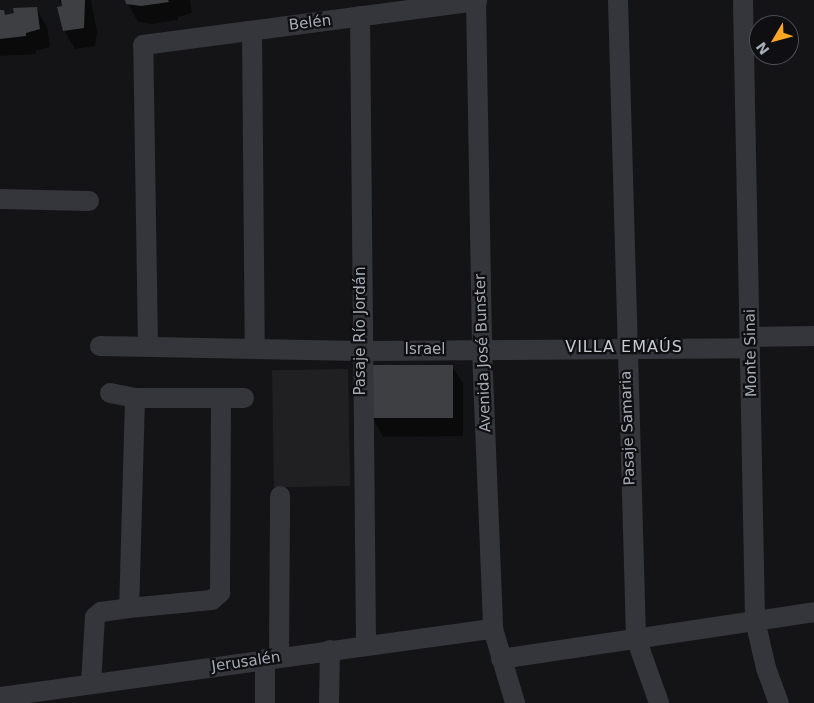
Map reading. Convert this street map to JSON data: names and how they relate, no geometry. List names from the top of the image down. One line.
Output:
{"streets":{"street":["Belén","Pasaje Río Jordán","Israel","Avenida José Bunster","Monte Sinai","Pasaje Samaria","Jerusalén"]},"crossings":[["Belén","Pasaje Río Jordán"],["Belén","Israel"],["Belén","Avenida José Bunster"],["Pasaje Río Jordán","Israel"],["Pasaje Río Jordán","Jerusalén"],["Israel","Avenida José Bunster"],["Israel","Monte Sinai"],["Israel","Pasaje Samaria"],["Avenida José Bunster","Jerusalén"]],"districts":["VILLA EMAÚS"],"north":"bottom left"}
